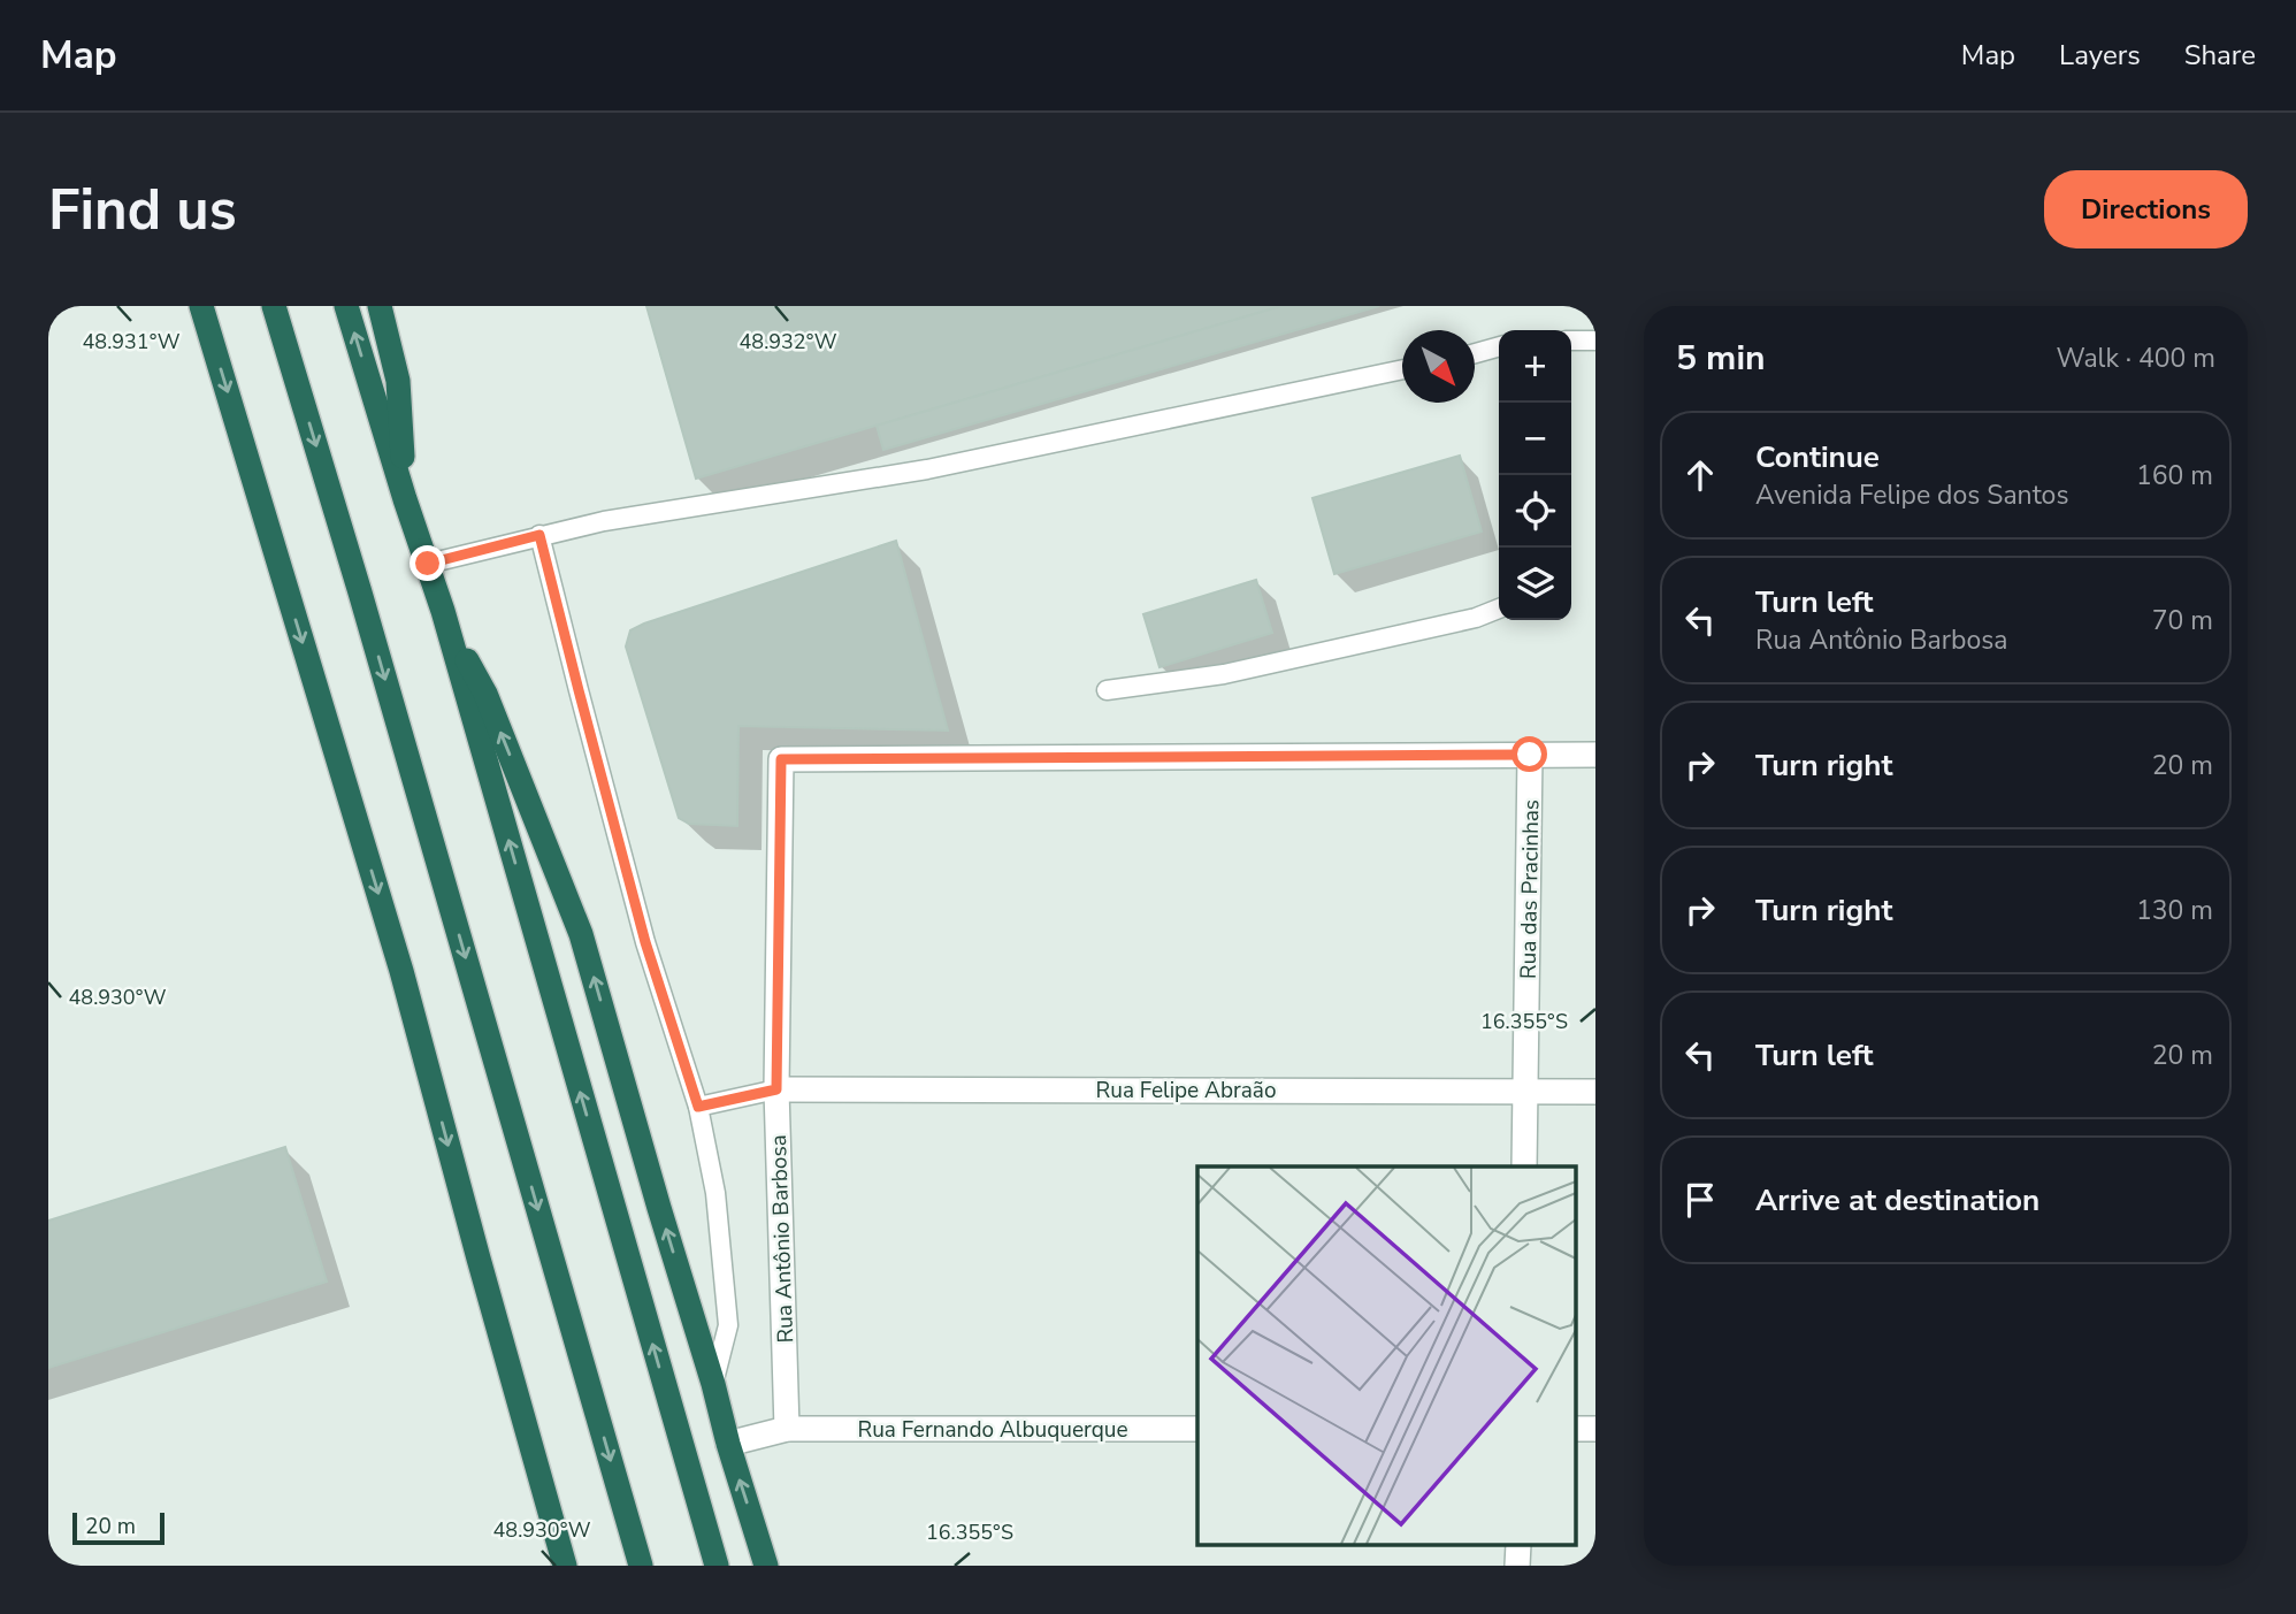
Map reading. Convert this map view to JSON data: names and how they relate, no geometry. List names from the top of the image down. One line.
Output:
{"streets":{"street":["Rua das Pracinhas","Rua Felipe Abraão","Rua Antônio Barbosa","Rua Fernando Albuquerque"]},"crossings":[["Rua das Pracinhas","Rua Felipe Abraão"],["Rua das Pracinhas","Rua Antônio Barbosa"],["Rua Felipe Abraão","Rua Antônio Barbosa"],["Rua Antônio Barbosa","Rua Fernando Albuquerque"]],"scale_bar":"20 m","north":"bottom right","page":{"header":"Map","nav":["Map","Layers","Share"],"buttons":"Directions","title":"Find us","heading":["5 min","Walk · 400 m"],"map_buttons":["+","−"],"list":[["Continue","Avenida Felipe dos Santos","160 m"],["Turn left","Rua Antônio Barbosa","70 m"],["Turn right","20 m"],["Turn right","130 m"],["Turn left","20 m"],"Arrive at destination"],"scale":"20 m"},"coordinates":["48.931°W","48.932°W","48.930°W","16.355°S"]}
